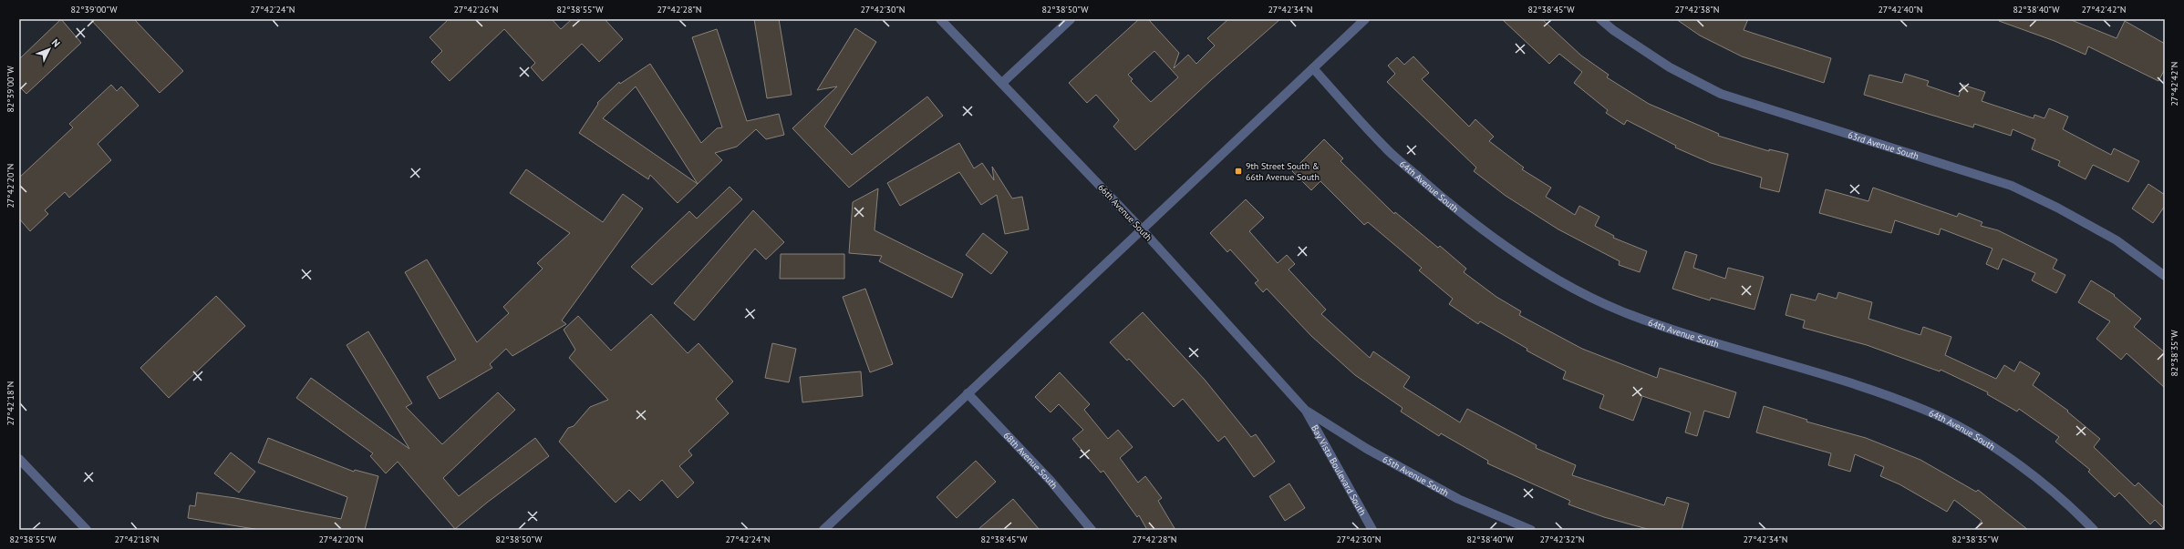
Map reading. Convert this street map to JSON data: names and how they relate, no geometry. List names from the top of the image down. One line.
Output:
{"streets":{"street":["63rd Avenue South","64th Avenue South","66th Avenue South","68th Avenue South","Bay Vista Boulevard South","65th Avenue South"]},"crossings":[["66th Avenue South","Bay Vista Boulevard South"],["66th Avenue South","65th Avenue South"],["Bay Vista Boulevard South","65th Avenue South"]],"places":{"transit":["9th Street South & 66th Avenue South"]},"north":"top right","coordinates":["82°39'00\"W","27°42'24\"N","27°42'26\"N","82°38'55\"W","27°42'28\"N","27°42'30\"N","82°38'50\"W","27°42'34\"N","82°38'45\"W","27°42'38\"N","27°42'40\"N","82°38'40\"W","27°42'42\"N","27°42'20\"N","82°38'35\"W","27°42'18\"N","27°42'32\"N"]}
